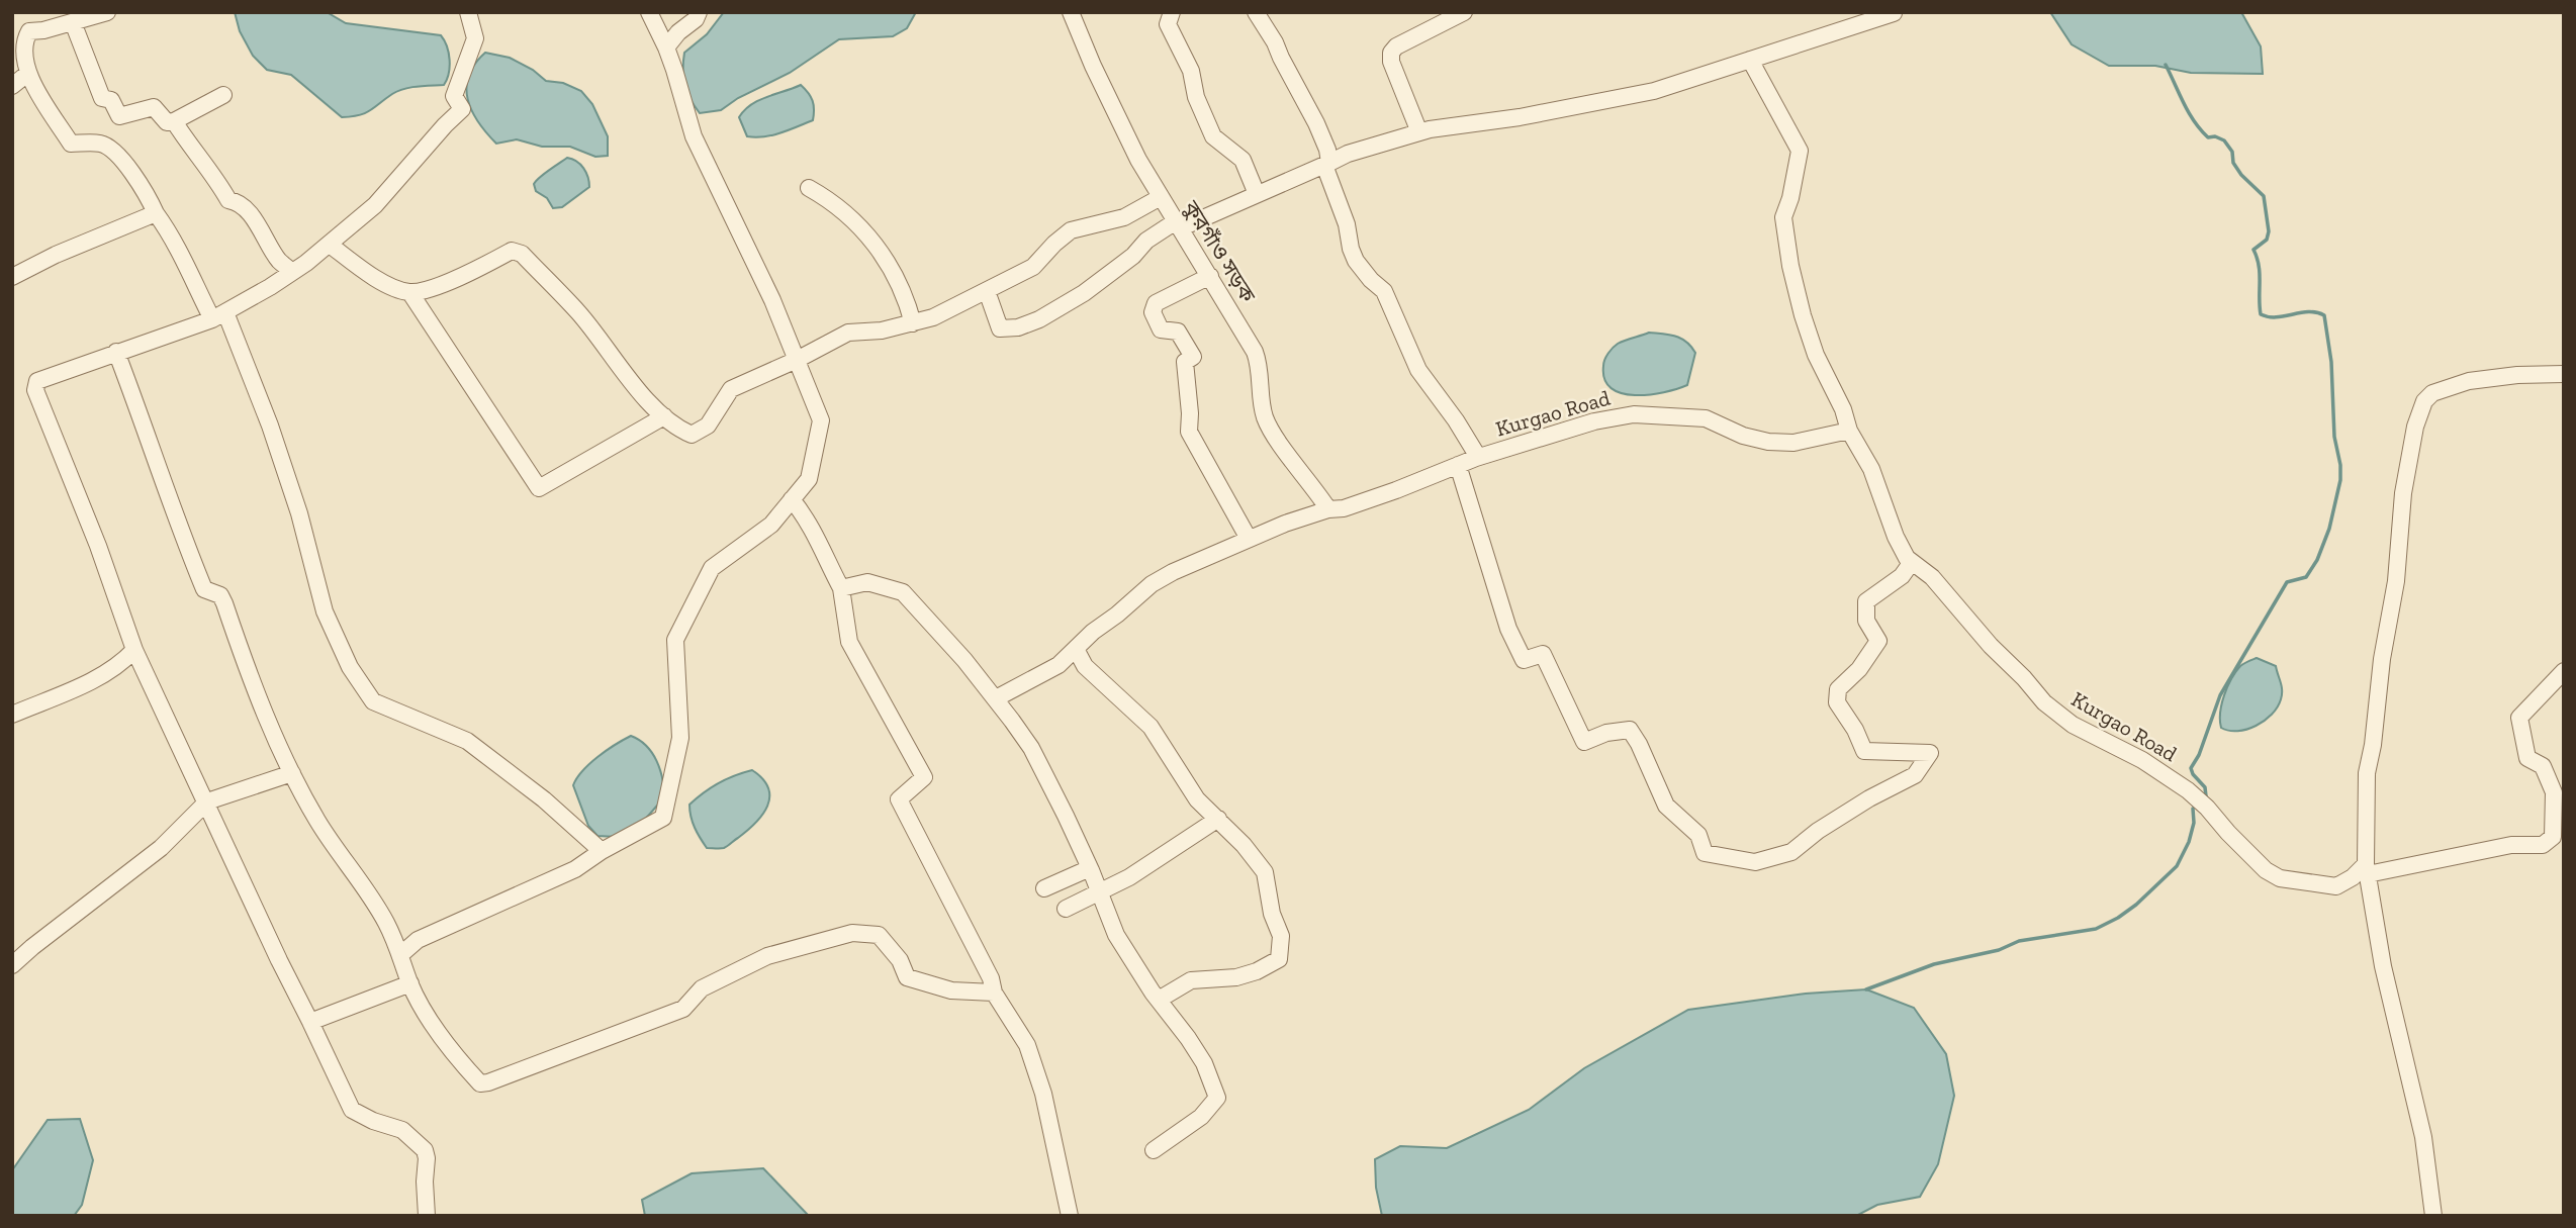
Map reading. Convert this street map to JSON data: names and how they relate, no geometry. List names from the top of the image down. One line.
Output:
{"streets":{"street":["কুরগাঁও সড়ক","Kurgao Road"]},"crossings":[["কুরগাঁও সড়ক","Kurgao Road"]]}
